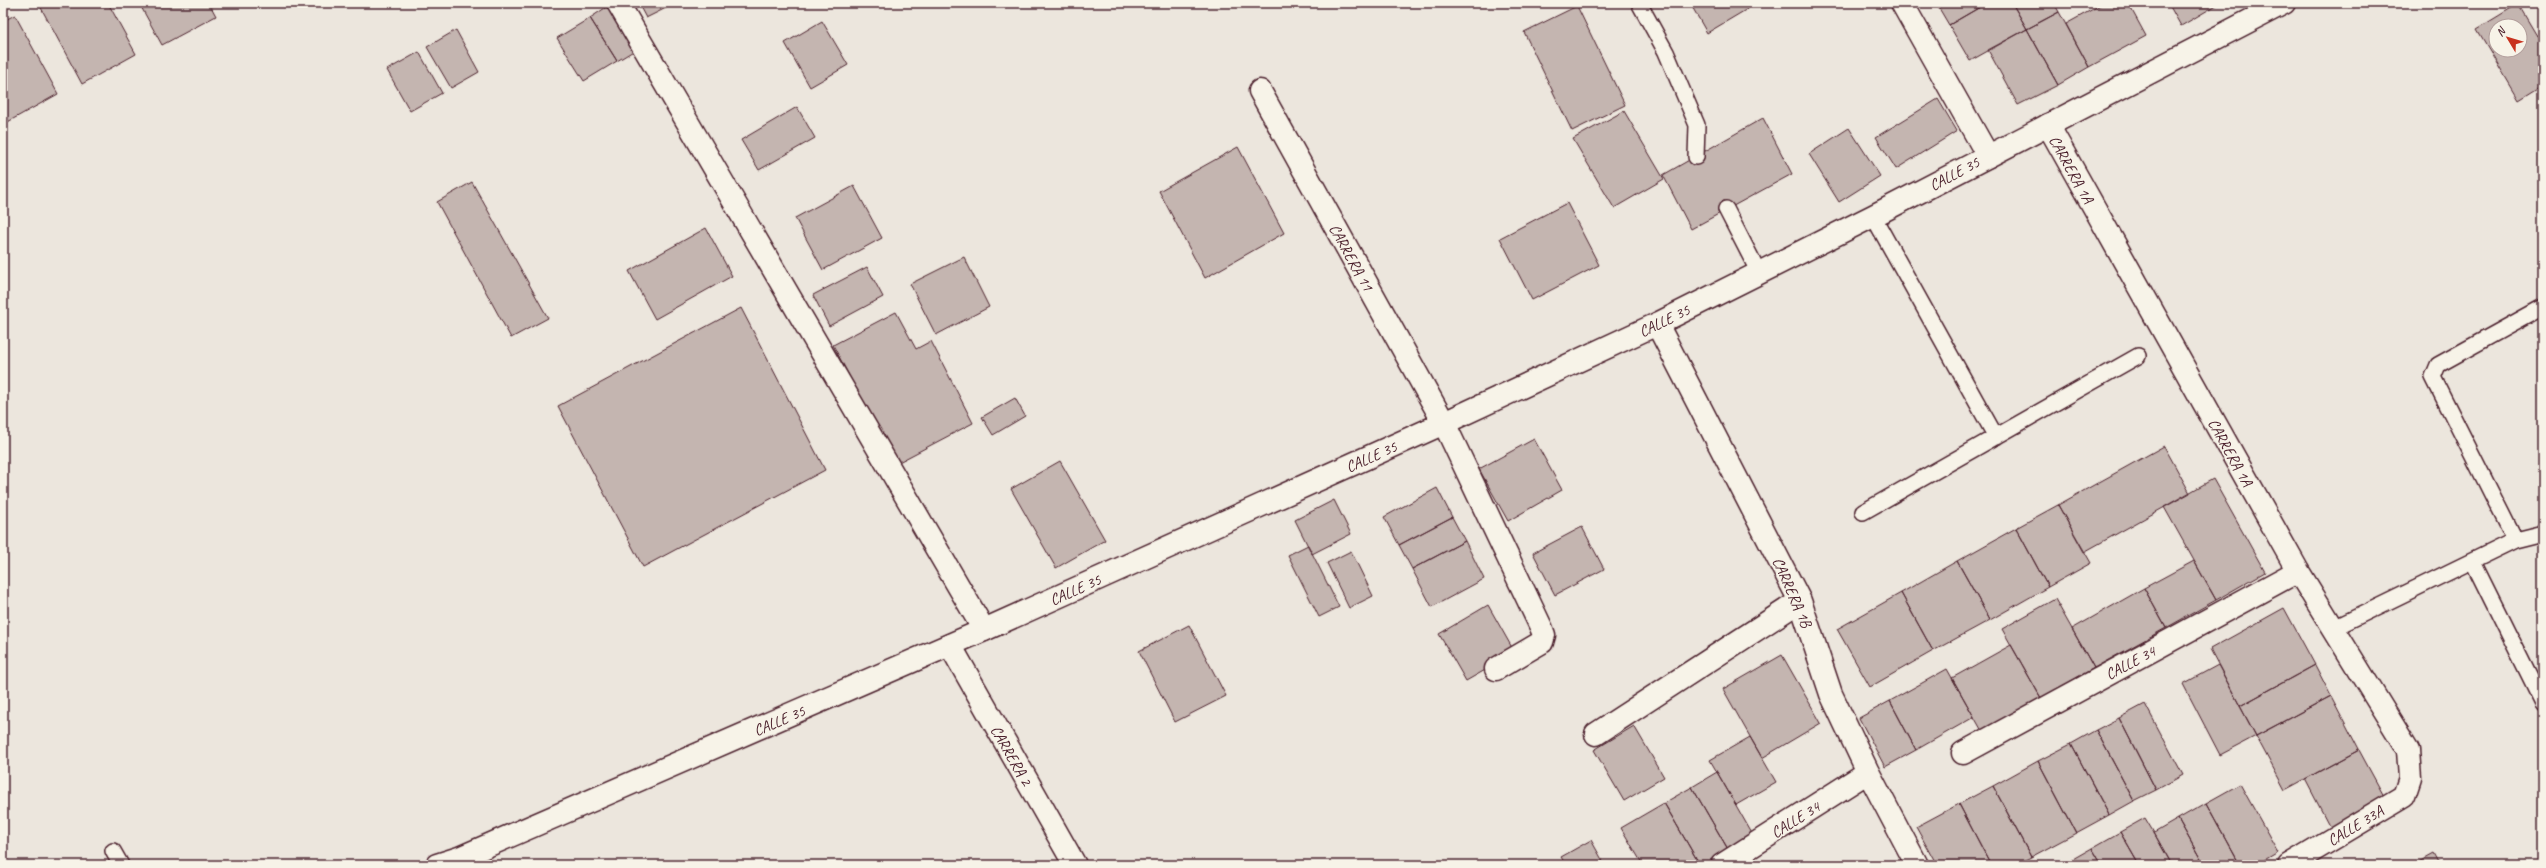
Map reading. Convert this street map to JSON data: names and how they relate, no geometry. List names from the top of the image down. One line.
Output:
{"streets":{"street":["CARRERA 1A","CALLE 35","CARRERA 11","CARRERA 1B","CALLE 34","CARRERA 2","CALLE 33A"]},"crossings":[["CARRERA 1A","CALLE 35"],["CARRERA 1A","CALLE 34"],["CARRERA 1A","CALLE 33A"],["CALLE 35","CARRERA 11"],["CALLE 35","CARRERA 1B"],["CALLE 35","CARRERA 2"],["CARRERA 1B","CALLE 34"]],"north":"top left"}
